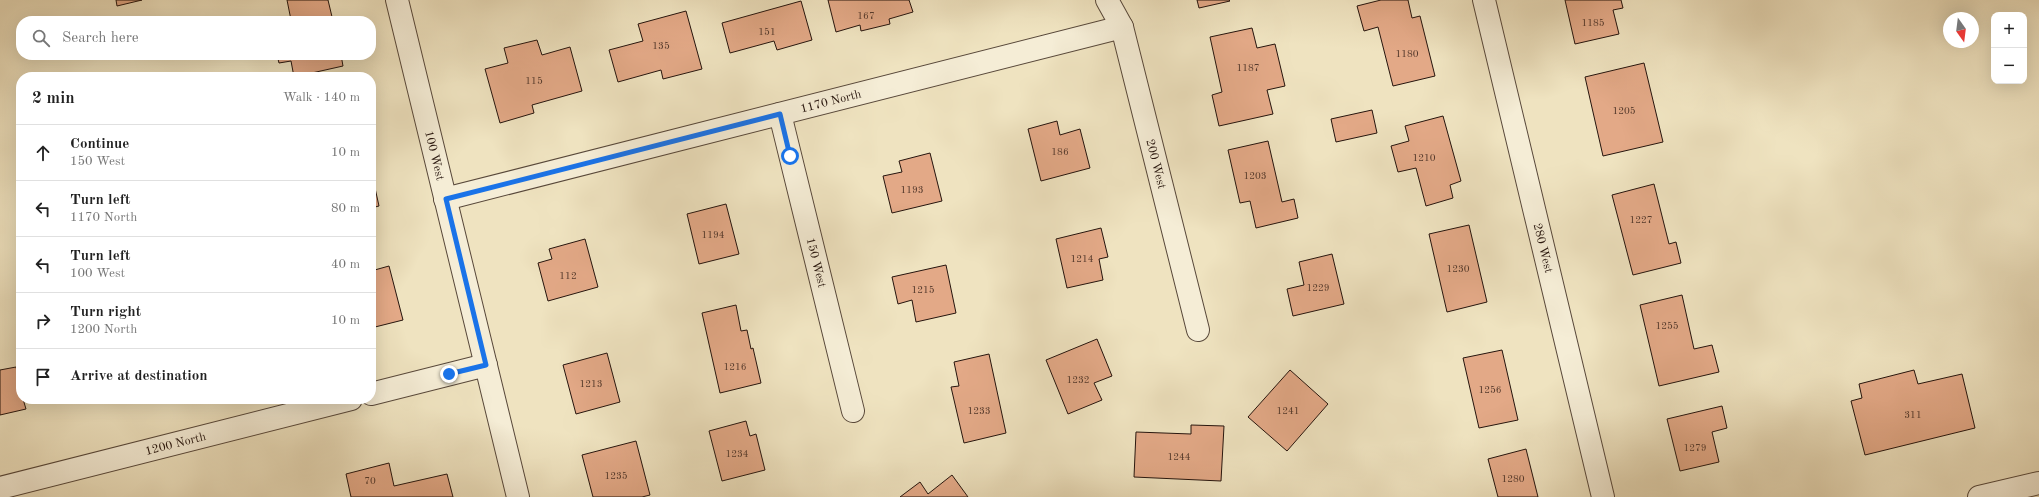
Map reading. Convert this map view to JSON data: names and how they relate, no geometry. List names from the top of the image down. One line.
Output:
{"streets":{"street":["1170 North","100 West","200 West","280 West","150 West","1200 North"]},"crossings":[["1170 North","100 West"],["1170 North","200 West"],["1170 North","150 West"]],"house_numbers":["167","1185","151","135","1180","1187","115","1205","186","1210","1203","1193","1227","1194","1214","1230","112","1229","1215","1255","1216","1232","1213","1256","1233","1241","311","1279","1234","1244","1235","1280","70"],"north":"bottom","page":{"map_buttons":["+","−"],"search":"Search here","heading":["2 min","Walk · 140 m"],"list":[["Continue","150 West","10 m"],["Turn left","1170 North","80 m"],["Turn left","100 West","40 m"],["Turn right","1200 North","10 m"],"Arrive at destination"]}}
